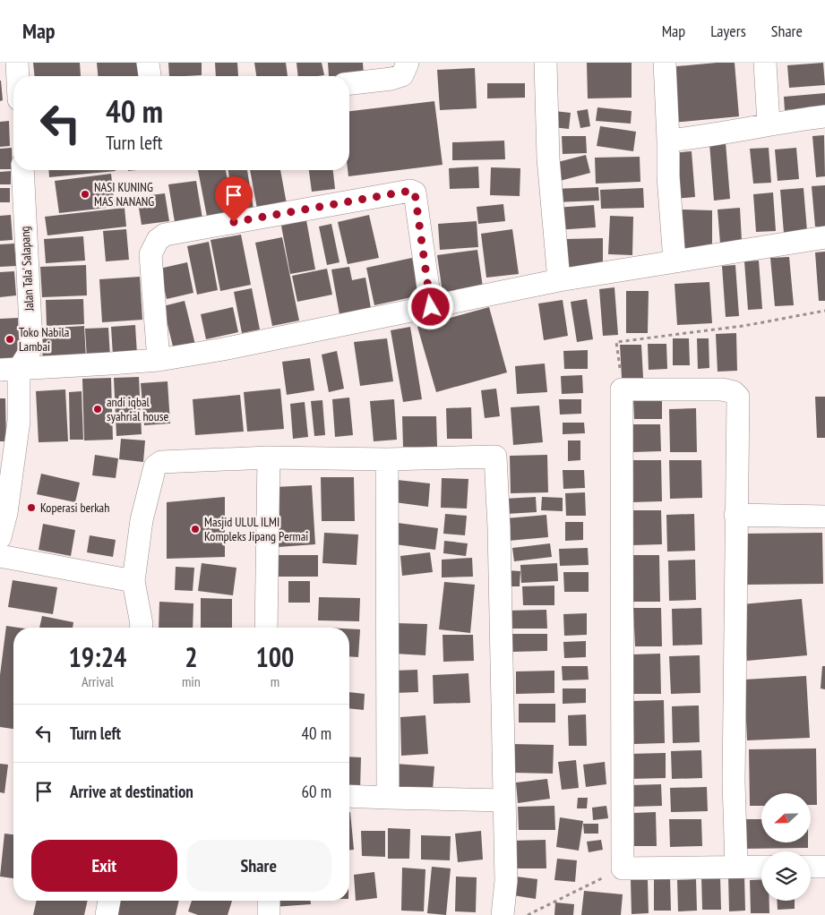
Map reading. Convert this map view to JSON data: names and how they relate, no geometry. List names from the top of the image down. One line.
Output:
{"streets":{"street":["Jalan Tala' Salapang"]},"places":["NASI KUNING MAS NANANG","Toko Nabila Lambai","andi iqbal syahrial house","Koperasi berkah","Masjid ULUL ILMI Kompleks Jipang Permai"],"north":"left","page":{"header":"Map","nav":["Map","Layers","Share"],"turn":["40 m","Turn left"],"eta":["19:24","Arrival","2","min","100","m"],"list":[{"name":"Turn left","value":"40 m"},{"name":"Arrive at destination","value":"60 m"}],"buttons":["Exit","Share"]}}
